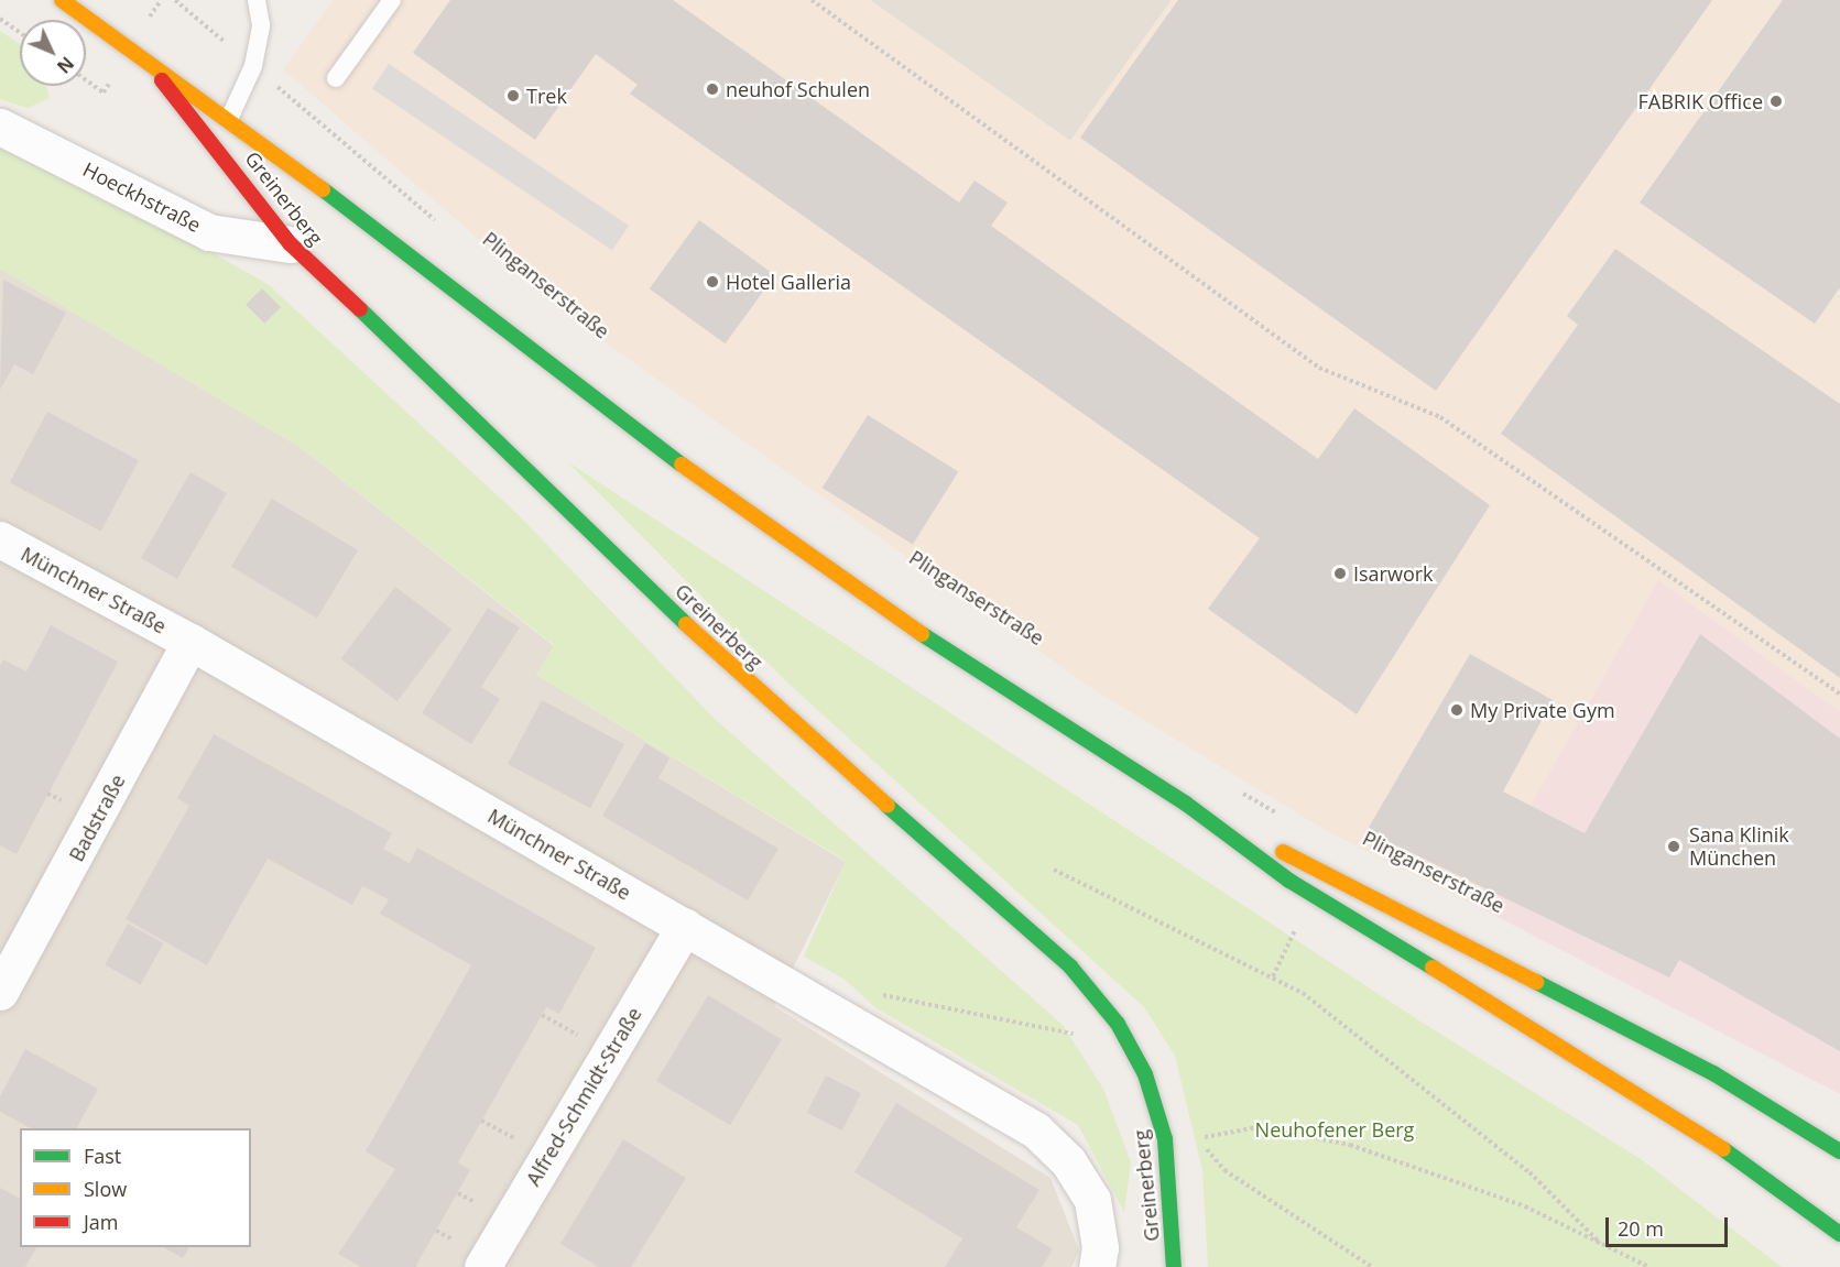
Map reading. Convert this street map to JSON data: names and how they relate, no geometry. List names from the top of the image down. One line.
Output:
{"streets":{"main road":["Greinerberg"],"street":["Hoeckhstraße","Münchner Straße","Badstraße","Alfred-Schmidt-Straße"]},"crossings":[["Hoeckhstraße","Greinerberg"],["Münchner Straße","Badstraße"],["Münchner Straße","Alfred-Schmidt-Straße"]],"parks":["Neuhofener Berg"],"places":["neuhof Schulen","Trek","FABRIK Office","Hotel Galleria","Isarwork","My Private Gym","Sana Klinik München"],"legend":["Fast","Slow","Jam"],"scale_bar":"20 m","north":"bottom right"}
